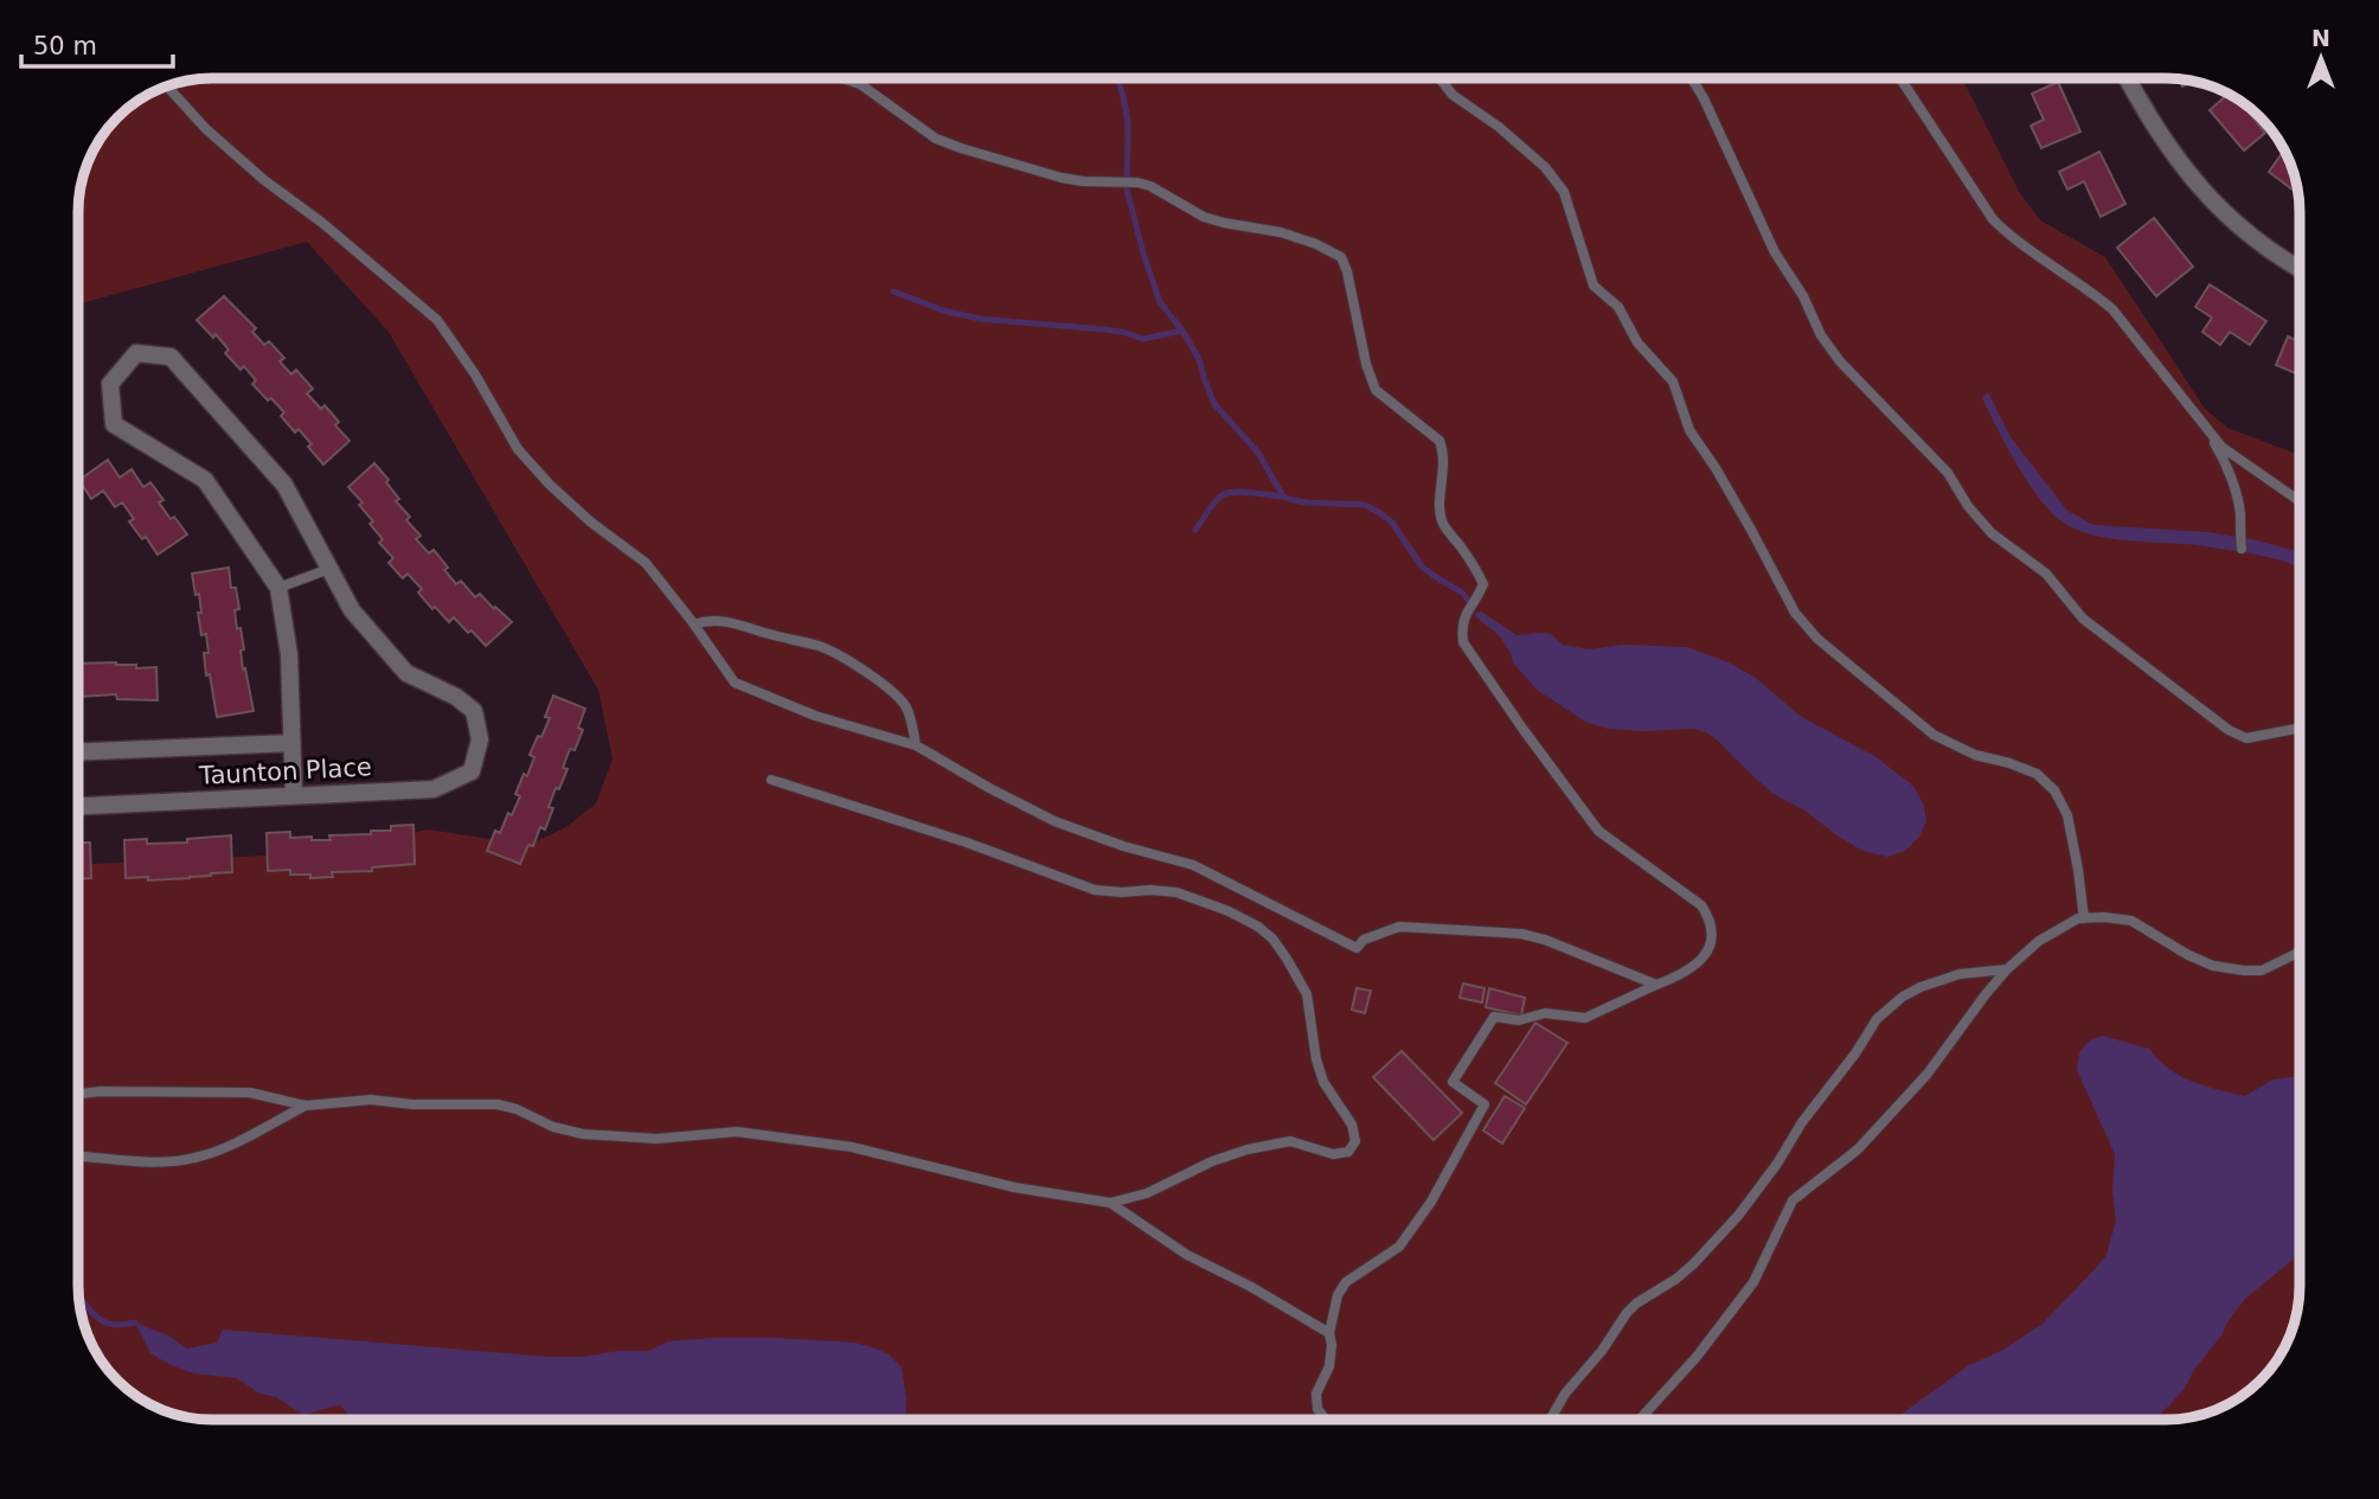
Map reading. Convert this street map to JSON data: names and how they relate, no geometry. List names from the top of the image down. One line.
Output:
{"streets":{"street":["Taunton Place"]},"scale_bar":"50 m","north":"top"}
